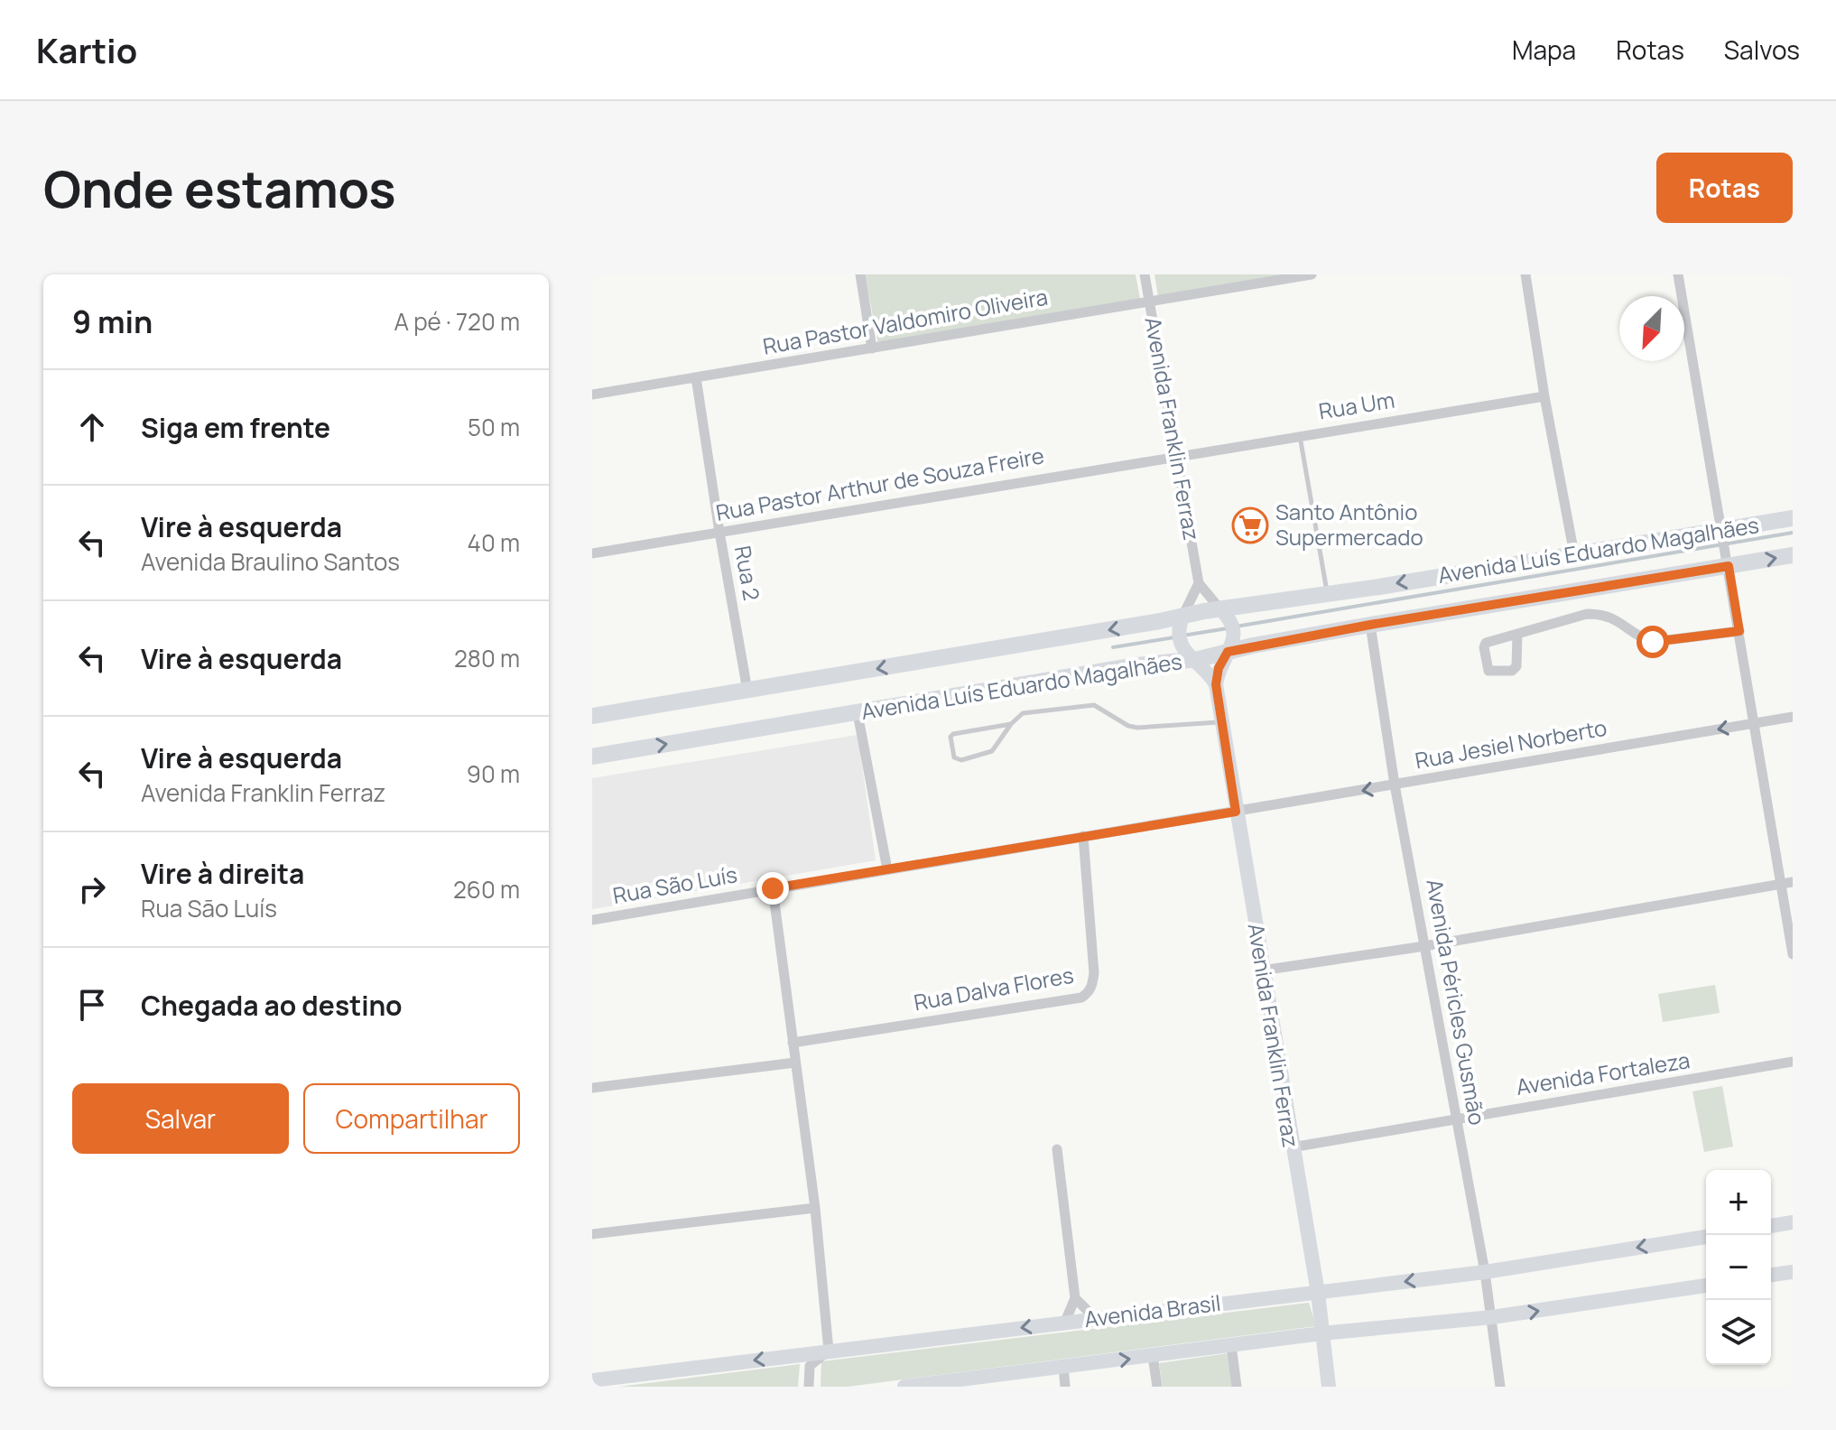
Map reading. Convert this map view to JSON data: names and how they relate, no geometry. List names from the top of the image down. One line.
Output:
{"streets":{"main road":["Avenida Franklin Ferraz","Avenida Luís Eduardo Magalhães","Avenida Brasil"],"street":["Rua Pastor Valdomiro Oliveira","Rua Um","Rua Pastor Arthur de Souza Freire","Rua 2","Rua Jesiel Norberto","Rua São Luís","Rua Dalva Flores","Avenida Péricles Gusmão","Avenida Fortaleza"]},"crossings":[["Rua Pastor Valdomiro Oliveira","Avenida Franklin Ferraz"],["Rua Pastor Valdomiro Oliveira","Rua 2"],["Rua Um","Avenida Franklin Ferraz"],["Rua Um","Rua Pastor Arthur de Souza Freire"],["Avenida Franklin Ferraz","Rua Pastor Arthur de Souza Freire"],["Avenida Franklin Ferraz","Rua Jesiel Norberto"],["Avenida Franklin Ferraz","Rua São Luís"],["Avenida Franklin Ferraz","Avenida Fortaleza"],["Avenida Franklin Ferraz","Avenida Brasil"],["Rua Pastor Arthur de Souza Freire","Rua 2"],["Avenida Luís Eduardo Magalhães","Rua 2"],["Avenida Luís Eduardo Magalhães","Avenida Péricles Gusmão"],["Rua Jesiel Norberto","Rua São Luís"],["Rua Jesiel Norberto","Avenida Péricles Gusmão"],["Rua São Luís","Rua Dalva Flores"],["Avenida Péricles Gusmão","Avenida Fortaleza"],["Avenida Péricles Gusmão","Avenida Brasil"]],"one_way":["Rua Jesiel Norberto"],"places":{"supermarket":["Santo Antônio Supermercado"]},"north":"bottom left","page":{"header":"Kartio","nav":["Mapa","Rotas","Salvos"],"buttons":["Rotas",["Salvar","Compartilhar"]],"title":"Onde estamos","heading":["9 min","A pé · 720 m"],"list":[["Siga em frente","50 m"],["Vire à esquerda","Avenida Braulino Santos","40 m"],["Vire à esquerda","280 m"],["Vire à esquerda","Avenida Franklin Ferraz","90 m"],["Vire à direita","Rua São Luís","260 m"],"Chegada ao destino"],"map_buttons":["+","−"]}}
